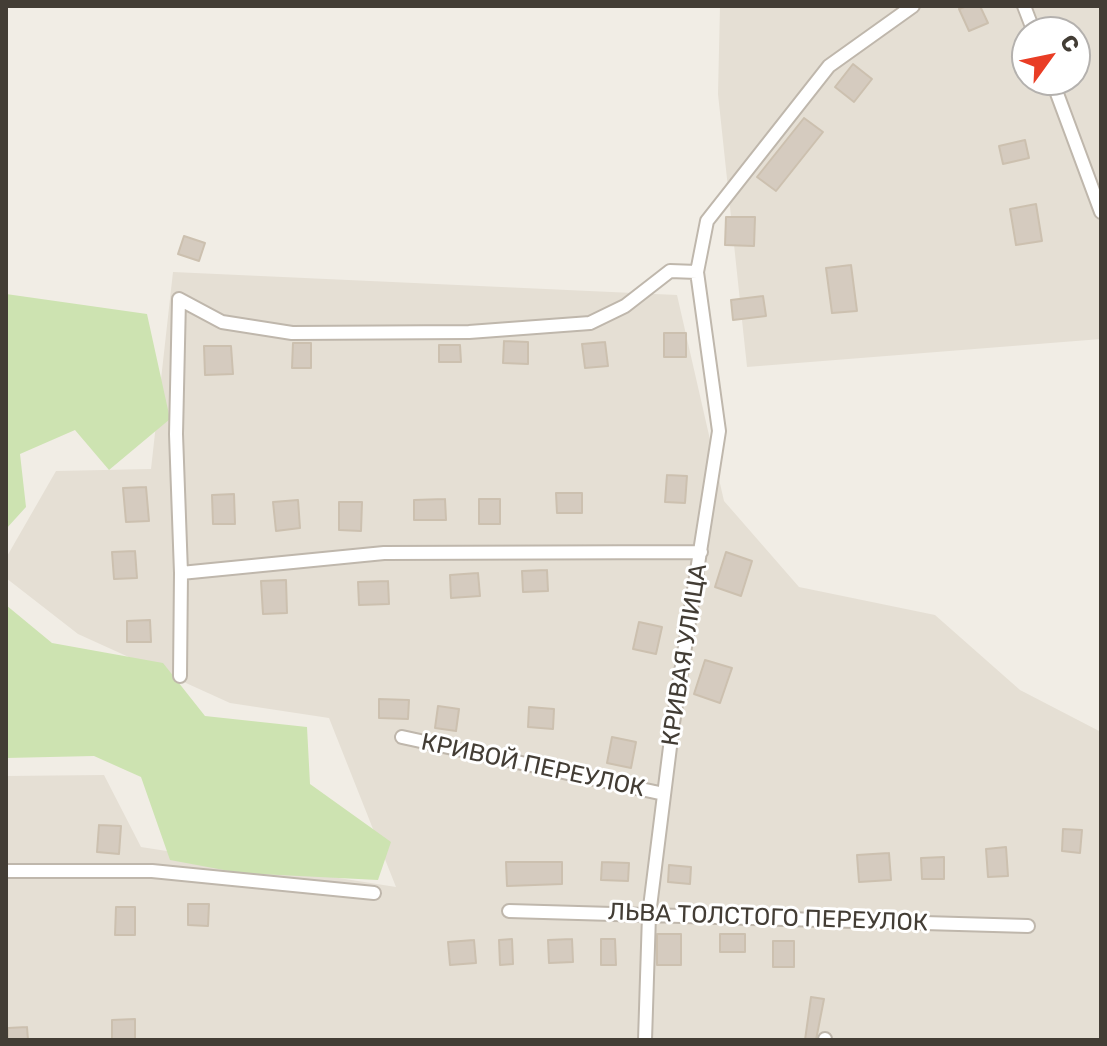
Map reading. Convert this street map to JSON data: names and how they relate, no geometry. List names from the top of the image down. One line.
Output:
{"streets":{"street":["КРИВАЯ УЛИЦА","КРИВОЙ ПЕРЕУЛОК","ЛЬВА ТОЛСТОГО ПЕРЕУЛОК"]},"crossings":[["КРИВАЯ УЛИЦА","КРИВОЙ ПЕРЕУЛОК"],["КРИВАЯ УЛИЦА","ЛЬВА ТОЛСТОГО ПЕРЕУЛОК"]],"north":"top right"}
